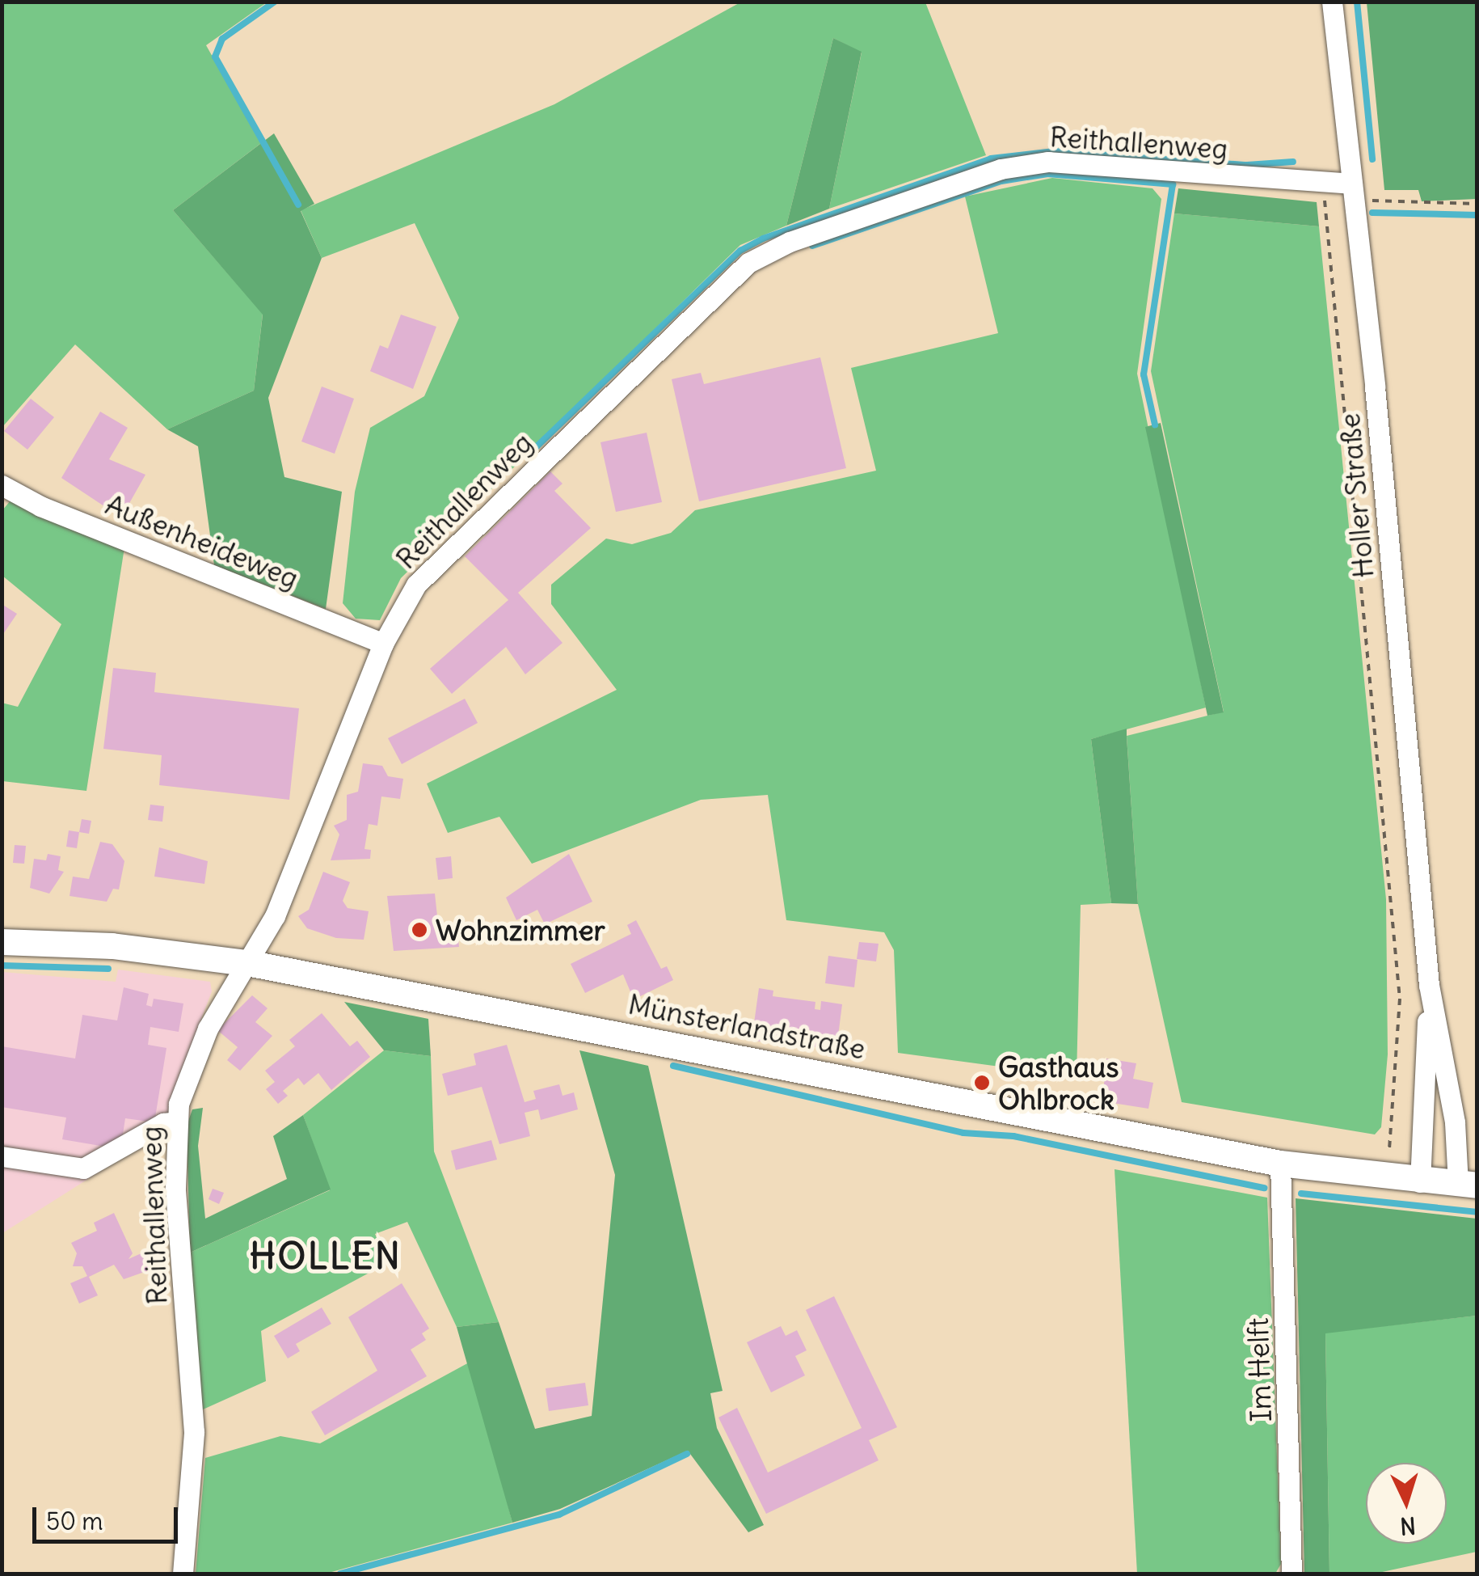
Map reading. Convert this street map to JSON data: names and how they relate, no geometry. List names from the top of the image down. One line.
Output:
{"streets":{"main road":["Münsterlandstraße"],"street":["Reithallenweg","Holler Straße","Außenheideweg","Im Helft"]},"crossings":[["Reithallenweg","Holler Straße"],["Reithallenweg","Außenheideweg"],["Reithallenweg","Münsterlandstraße"],["Holler Straße","Münsterlandstraße"],["Münsterlandstraße","Im Helft"]],"districts":["HOLLEN"],"places":["Wohnzimmer","Gasthaus Ohlbrock"],"scale_bar":"50 m","north":"bottom"}
